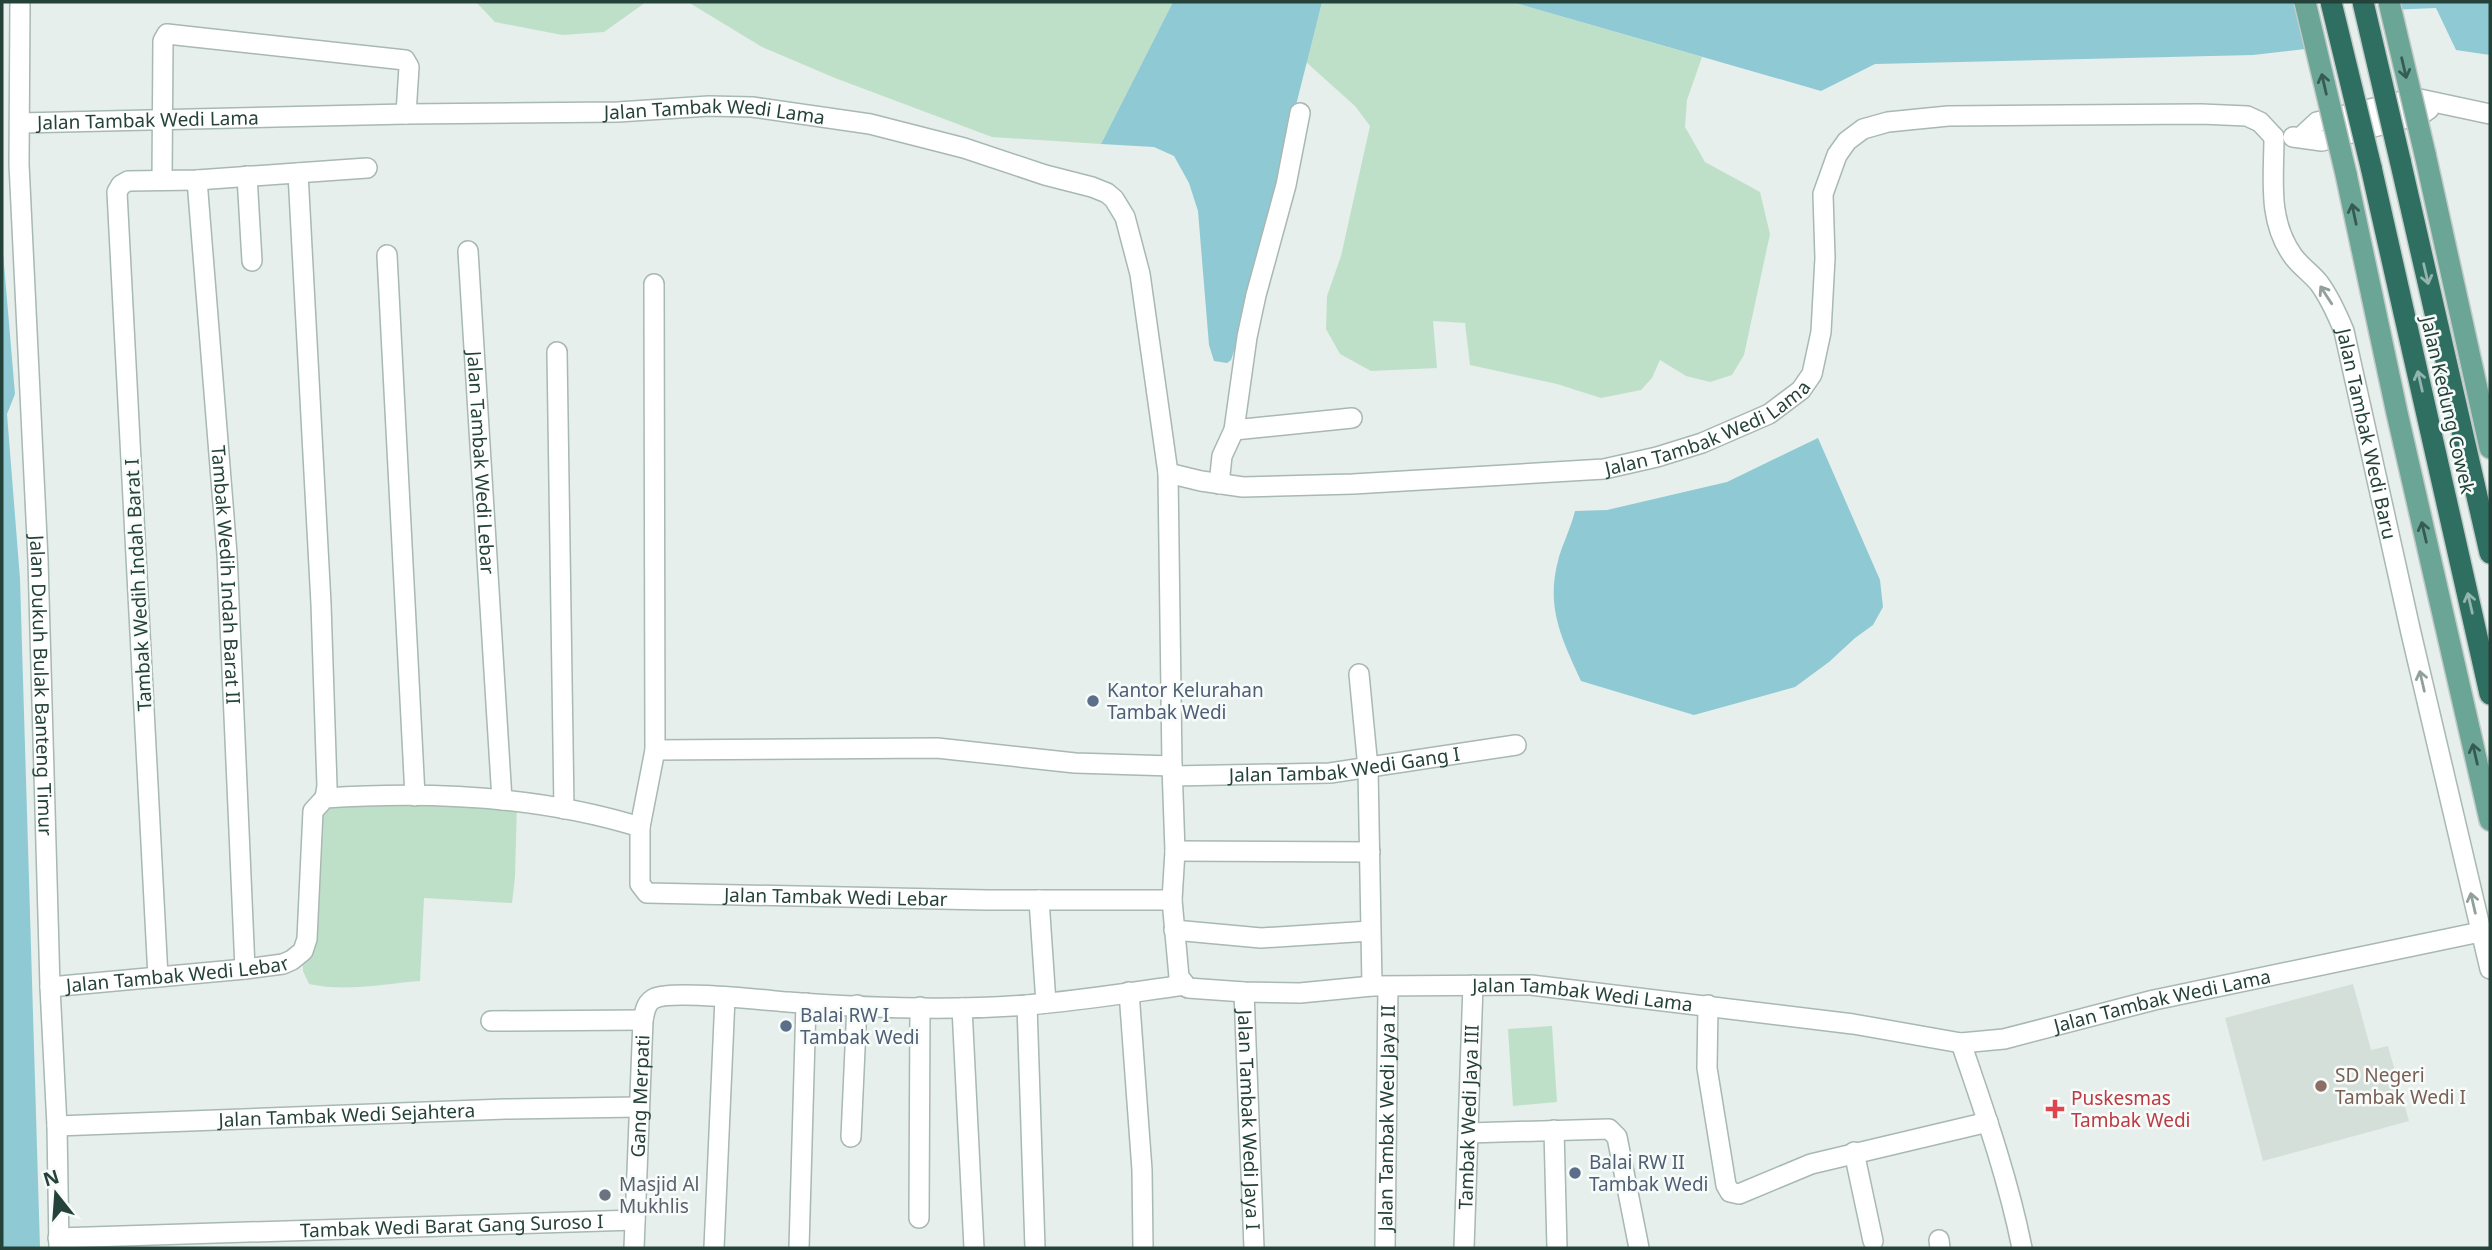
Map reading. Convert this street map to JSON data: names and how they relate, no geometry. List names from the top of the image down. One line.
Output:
{"streets":{"highway":["Jalan Kedung Cowek"],"street":["Jalan Tambak Wedi Lama","Jalan Tambak Wedi Baru","Jalan Tambak Wedi Lebar","Tambak Wedih Indah Barat II","Tambak Wedih Indah Barat I","Jalan Dukuh Bulak Banteng Timur","Jalan Tambak Wedi Gang I","Gang Merpati","Jalan Tambak Wedi Sejahtera","Tambak Wedi Jaya III","Jalan Tambak Wedi Jaya II","Jalan Tambak Wedi Jaya I","Tambak Wedi Barat Gang Suroso I"]},"crossings":[["Jalan Tambak Wedi Lama","Jalan Tambak Wedi Baru"],["Jalan Tambak Wedi Lama","Jalan Tambak Wedi Lebar"],["Jalan Tambak Wedi Lama","Jalan Dukuh Bulak Banteng Timur"],["Jalan Tambak Wedi Lama","Jalan Tambak Wedi Gang I"],["Jalan Tambak Wedi Lama","Tambak Wedi Jaya III"],["Jalan Tambak Wedi Lama","Jalan Tambak Wedi Jaya II"],["Jalan Tambak Wedi Lama","Jalan Tambak Wedi Jaya I"],["Jalan Tambak Wedi Lebar","Tambak Wedih Indah Barat II"],["Jalan Tambak Wedi Lebar","Tambak Wedih Indah Barat I"],["Jalan Tambak Wedi Lebar","Jalan Dukuh Bulak Banteng Timur"],["Jalan Dukuh Bulak Banteng Timur","Jalan Tambak Wedi Sejahtera"],["Jalan Dukuh Bulak Banteng Timur","Tambak Wedi Barat Gang Suroso I"],["Jalan Tambak Wedi Gang I","Jalan Tambak Wedi Jaya II"],["Gang Merpati","Jalan Tambak Wedi Sejahtera"],["Gang Merpati","Tambak Wedi Barat Gang Suroso I"]],"one_way":["Jalan Tambak Wedi Baru"],"places":{"other":["Kantor Kelurahan Tambak Wedi","Balai RW I Tambak Wedi","SD Negeri Tambak Wedi I","Balai RW II Tambak Wedi","Masjid Al Mukhlis"],"health":["Puskesmas Tambak Wedi"]},"north":"top"}
